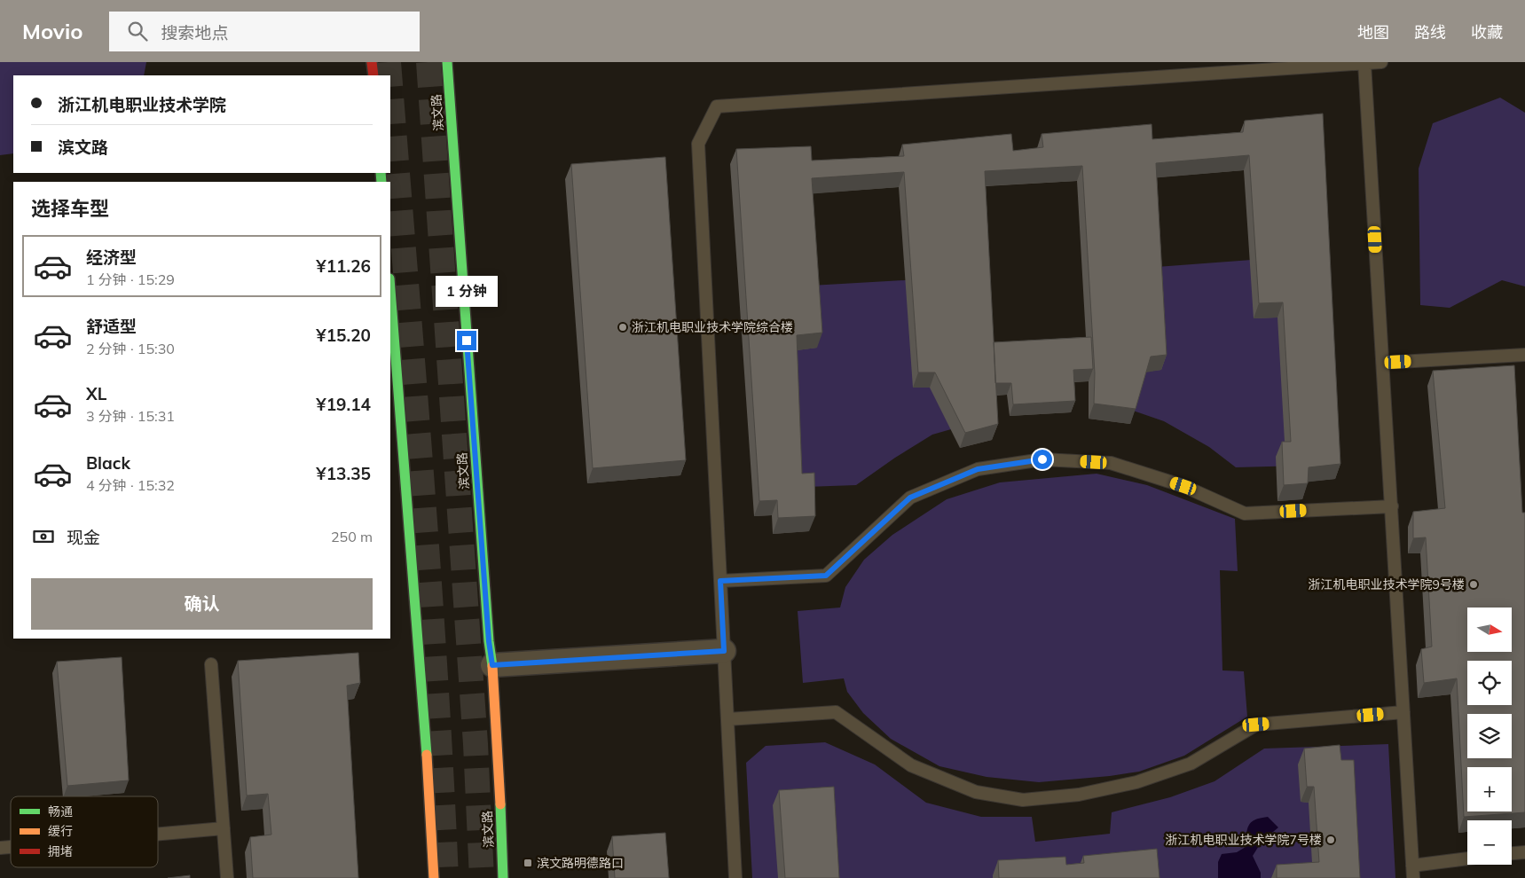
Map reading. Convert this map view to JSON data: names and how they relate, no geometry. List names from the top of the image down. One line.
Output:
{"streets":{"main road":["滨文路"]},"places":{"other":["浙江机电职业技术学院综合楼","浙江机电职业技术学院9号楼","浙江机电职业技术学院7号楼"],"transit":["滨文路明德路口"]},"legend":["畅通","缓行","拥堵"],"north":"right","page":{"header":"Movio","search":"搜索地点","nav":["地图","路线","收藏"],"banner":["浙江机电职业技术学院","滨文路"],"heading":"选择车型","list":[{"name":"经济型","note":"1 分钟 · 15:29","value":"¥11.26"},{"name":"舒适型","note":"2 分钟 · 15:30","value":"¥15.20"},{"name":"XL","note":"3 分钟 · 15:31","value":"¥19.14"},{"name":"Black","note":"4 分钟 · 15:32","value":"¥13.35"}],"bubble":"1 分钟","pay":["现金","250 m"],"buttons":"确认","map_buttons":["+","−"]}}
